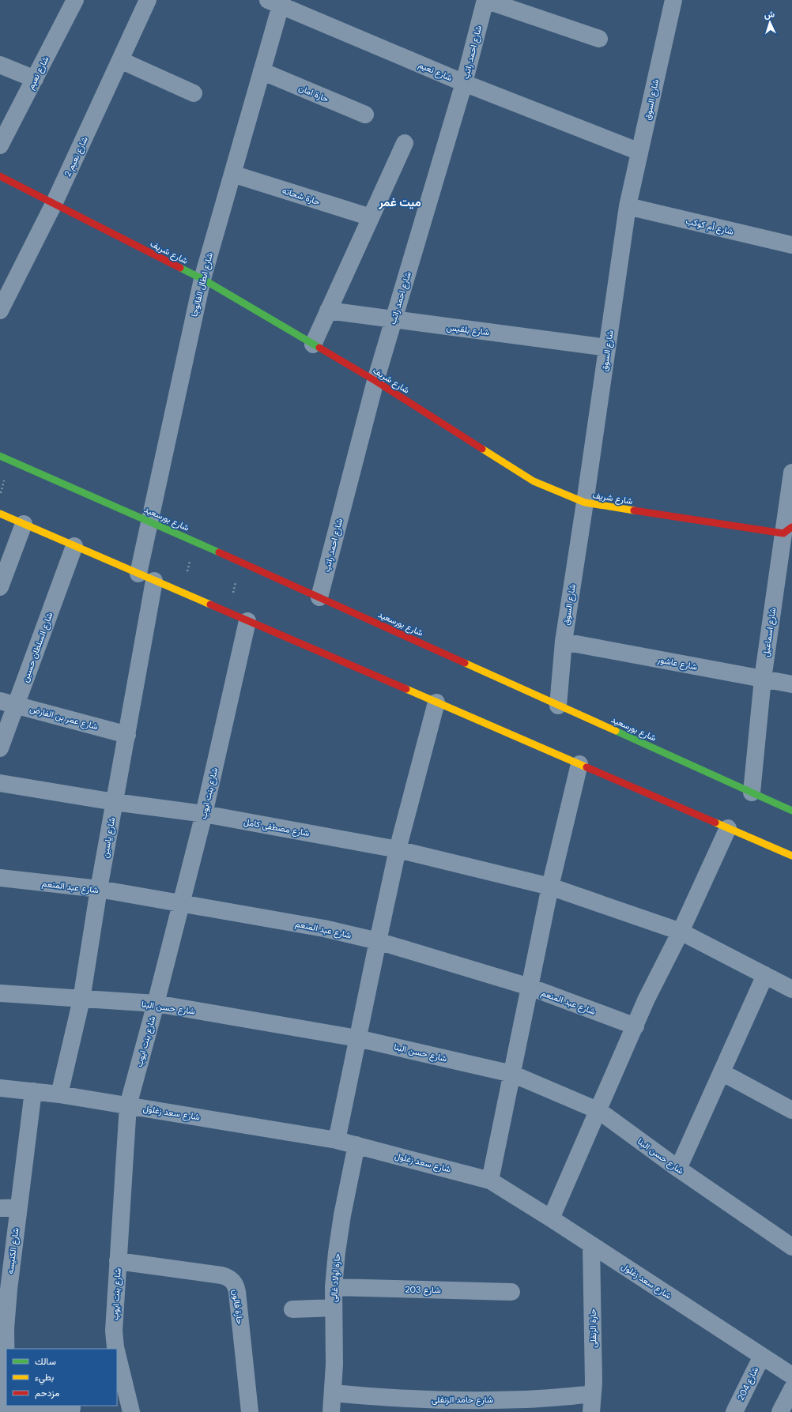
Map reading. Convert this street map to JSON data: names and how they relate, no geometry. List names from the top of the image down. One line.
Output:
{"streets":{"street":["شارع احمد راتب","شارع نعيم","حارة امان","شارع السوق","شارع نعيم 2","حارة شحاته","شارع أم كوكب","شارع شريف","شارع ابطال الفالوجا","شارع بلقيس","شارع بورسعيد","شارع اسماعيل","شارع السلطان حسين","شارع عاشور","شارع عمر بن الفارض","شارع بنت ايوب","شارع مصطفى كامل","شارع ياسين","شارع عبد المنعم","شارع حسن البنا","شارع سعد زغلول","شارع الكنيسه","حارة اولاد غالى","شارع 203","حارة فالون","حارة الزنفلى","شارع 204","شارع حامد الزنفلى"]},"crossings":[["شارع احمد راتب","شارع نعيم"],["شارع احمد راتب","شارع شريف"],["شارع احمد راتب","شارع بلقيس"],["شارع احمد راتب","شارع بورسعيد"],["شارع نعيم","شارع السوق"],["شارع نعيم","شارع ابطال الفالوجا"],["حارة امان","شارع ابطال الفالوجا"],["شارع السوق","شارع أم كوكب"],["شارع السوق","شارع شريف"],["شارع السوق","شارع بلقيس"],["شارع السوق","شارع بورسعيد"],["شارع السوق","شارع عاشور"],["شارع نعيم 2","شارع شريف"],["حارة شحاته","شارع ابطال الفالوجا"],["شارع شريف","شارع ابطال الفالوجا"],["شارع شريف","شارع اسماعيل"],["شارع ابطال الفالوجا","شارع بورسعيد"],["شارع بورسعيد","شارع اسماعيل"],["شارع اسماعيل","شارع عاشور"],["شارع السلطان حسين","شارع عمر بن الفارض"],["شارع عمر بن الفارض","شارع ياسين"],["شارع بنت ايوب","شارع مصطفى كامل"],["شارع بنت ايوب","شارع عبد المنعم"],["شارع بنت ايوب","شارع حسن البنا"],["شارع بنت ايوب","شارع سعد زغلول"],["شارع بنت ايوب","حارة فالون"],["شارع مصطفى كامل","شارع ياسين"],["شارع ياسين","شارع عبد المنعم"],["شارع ياسين","شارع حسن البنا"],["شارع ياسين","شارع سعد زغلول"],["شارع سعد زغلول","شارع الكنيسه"],["شارع سعد زغلول","حارة اولاد غالى"],["شارع سعد زغلول","حارة الزنفلى"],["شارع سعد زغلول","شارع 204"],["حارة اولاد غالى","شارع 203"],["حارة اولاد غالى","شارع حامد الزنفلى"],["حارة الزنفلى","شارع حامد الزنفلى"]],"districts":["ميت غمر"],"legend":["سالك","بطيء","مزدحم"],"north":"top"}
